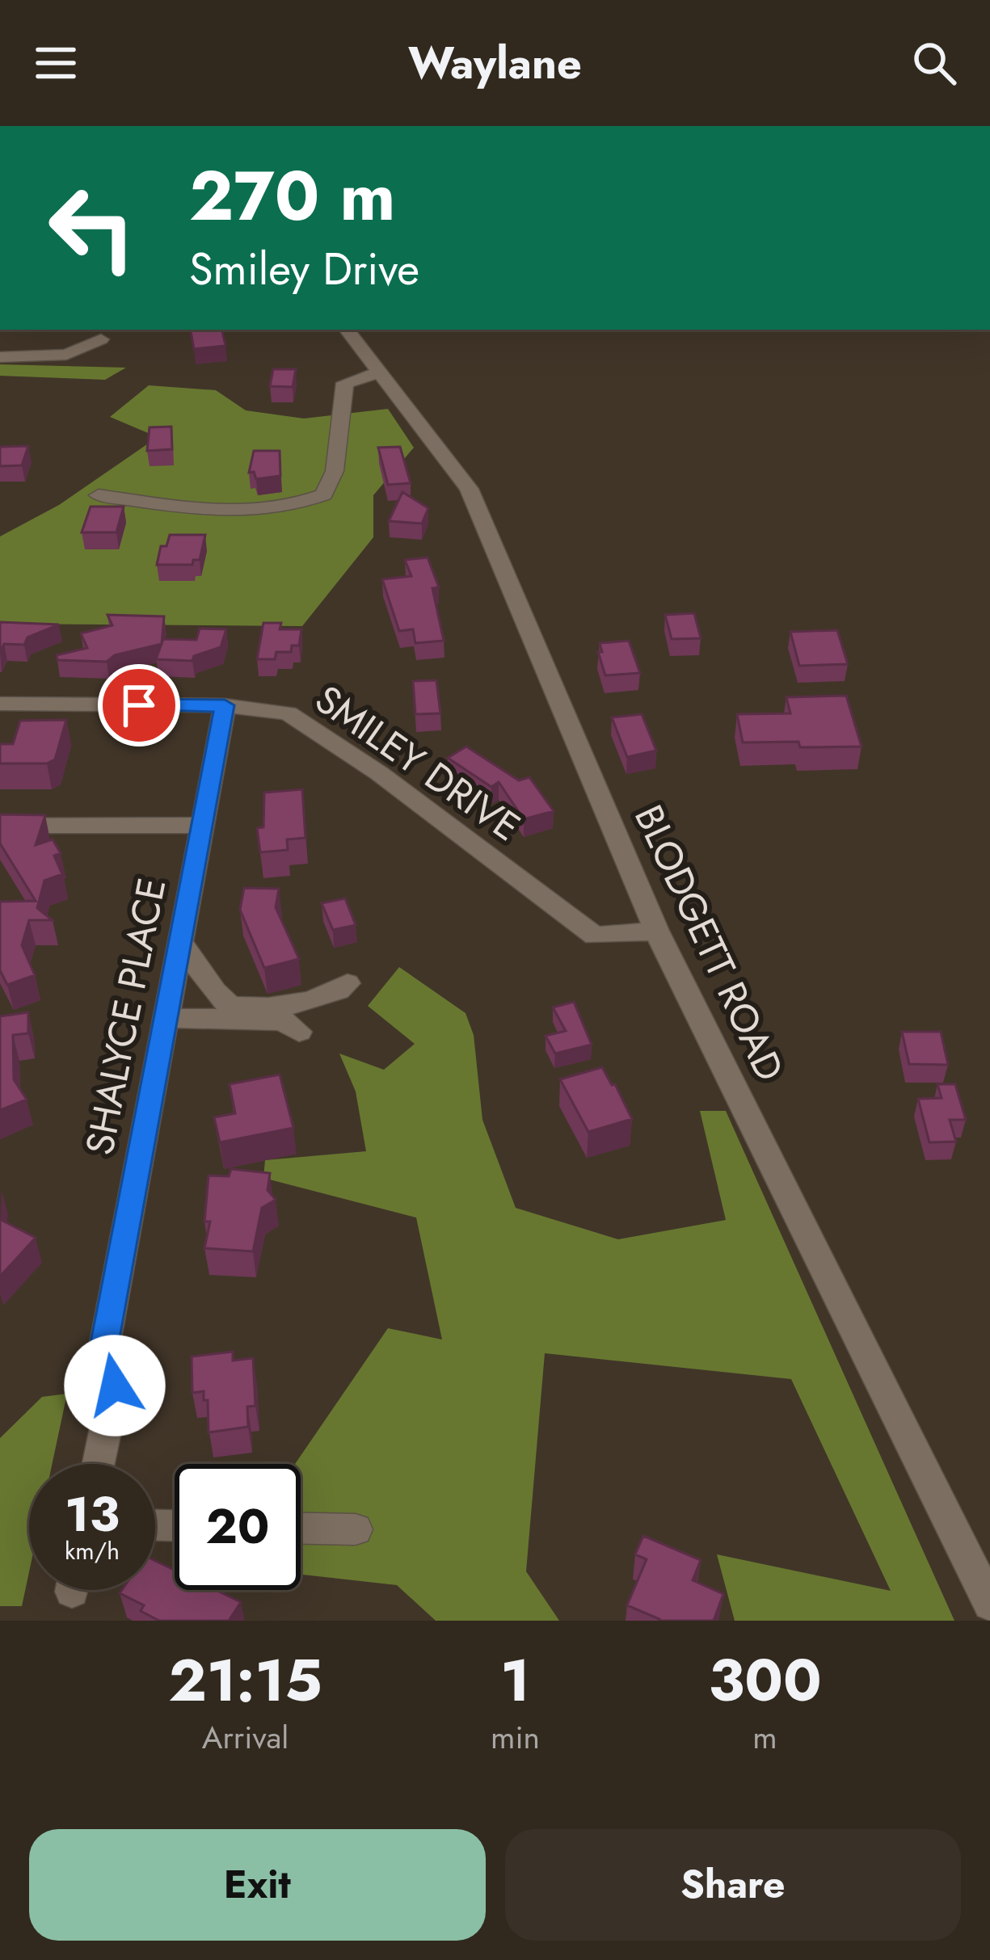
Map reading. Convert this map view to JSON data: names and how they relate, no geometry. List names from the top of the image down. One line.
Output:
{"streets":{"street":["SMILEY DRIVE","BLODGETT ROAD","SHALYCE PLACE"]},"crossings":[["SMILEY DRIVE","BLODGETT ROAD"],["SMILEY DRIVE","SHALYCE PLACE"]],"page":{"header":"Waylane","turn":["270 m","Smiley Drive"],"speed":"13 km/h","limit":"20","eta":["21:15","Arrival","1","min","300","m"],"buttons":["Exit","Share"]}}
